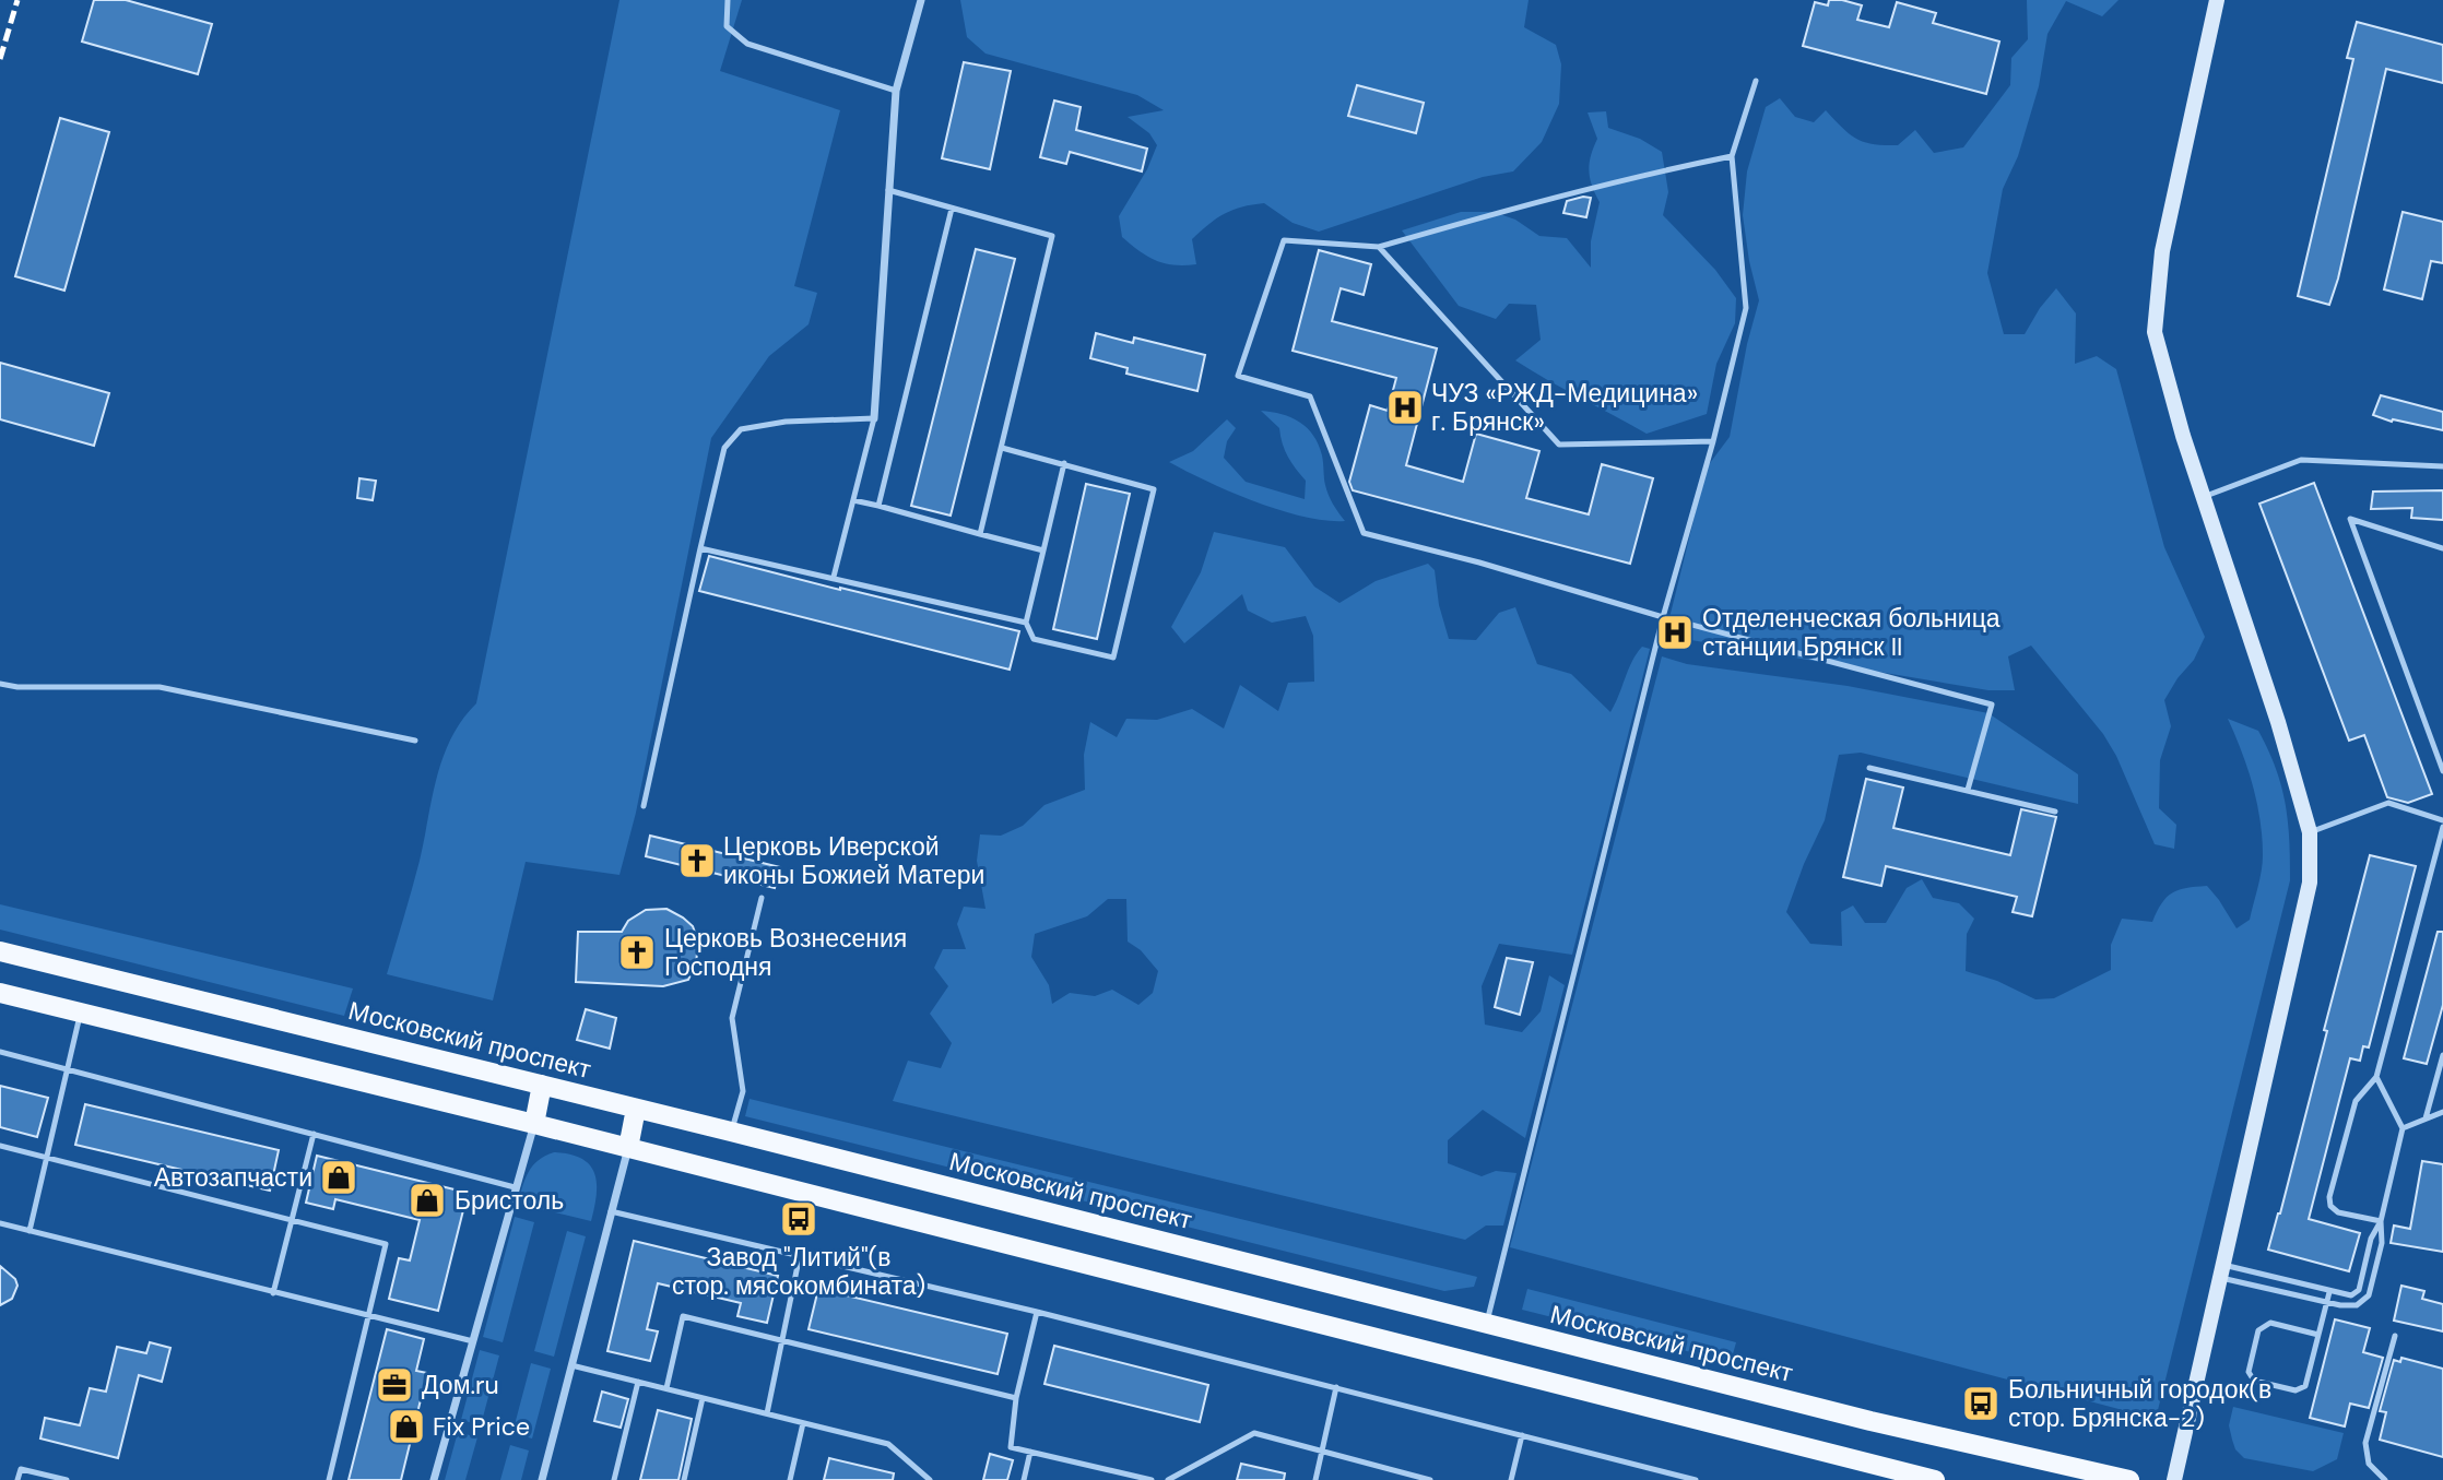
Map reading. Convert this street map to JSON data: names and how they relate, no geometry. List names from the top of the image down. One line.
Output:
{"streets":{"main road":["Московский проспект"]},"places":{"hospital":["ЧУЗ «РЖД-Медицина» г. Брянск»","Отделенческая больница станции Брянск II"],"church":["Церковь Иверской иконы Божией Матери","Церковь Вознесения Господня"],"shop":["Автозапчасти","Бристоль","Fix Price"],"bus stop":["Завод \"Литий\"(в стор. мясокомбината)","Больничный городок(в стор. Брянска-2)"],"office":["Дом.ru"]}}
